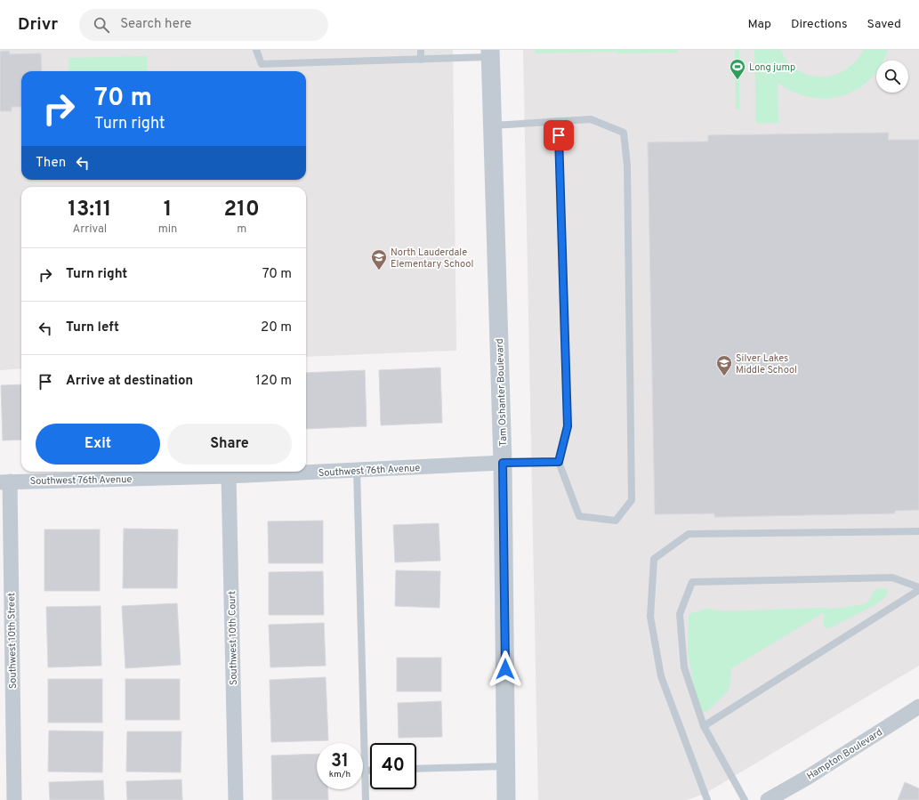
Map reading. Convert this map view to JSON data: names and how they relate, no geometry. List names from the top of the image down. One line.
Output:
{"streets":{"street":["Tam Oshanter Boulevard","Southwest 76th Avenue","Southwest 10th Court","Southwest 10th Street","Hampton Boulevard"]},"crossings":[["Tam Oshanter Boulevard","Southwest 76th Avenue"],["Southwest 76th Avenue","Southwest 10th Court"],["Southwest 76th Avenue","Southwest 10th Street"]],"places":{"sports":["Long jump"],"school or university":["North Lauderdale Elementary School","Silver Lakes Middle School"]},"page":{"header":"Drivr","search":"Search here","nav":["Map","Directions","Saved"],"turn":["70 m","Turn right"],"then":"Then","eta":["13:11","Arrival","1","min","210","m"],"list":[{"name":"Turn right","value":"70 m"},{"name":"Turn left","value":"20 m"},{"name":"Arrive at destination","value":"120 m"}],"buttons":["Exit","Share"],"speed":"31 km/h","limit":"40"}}
